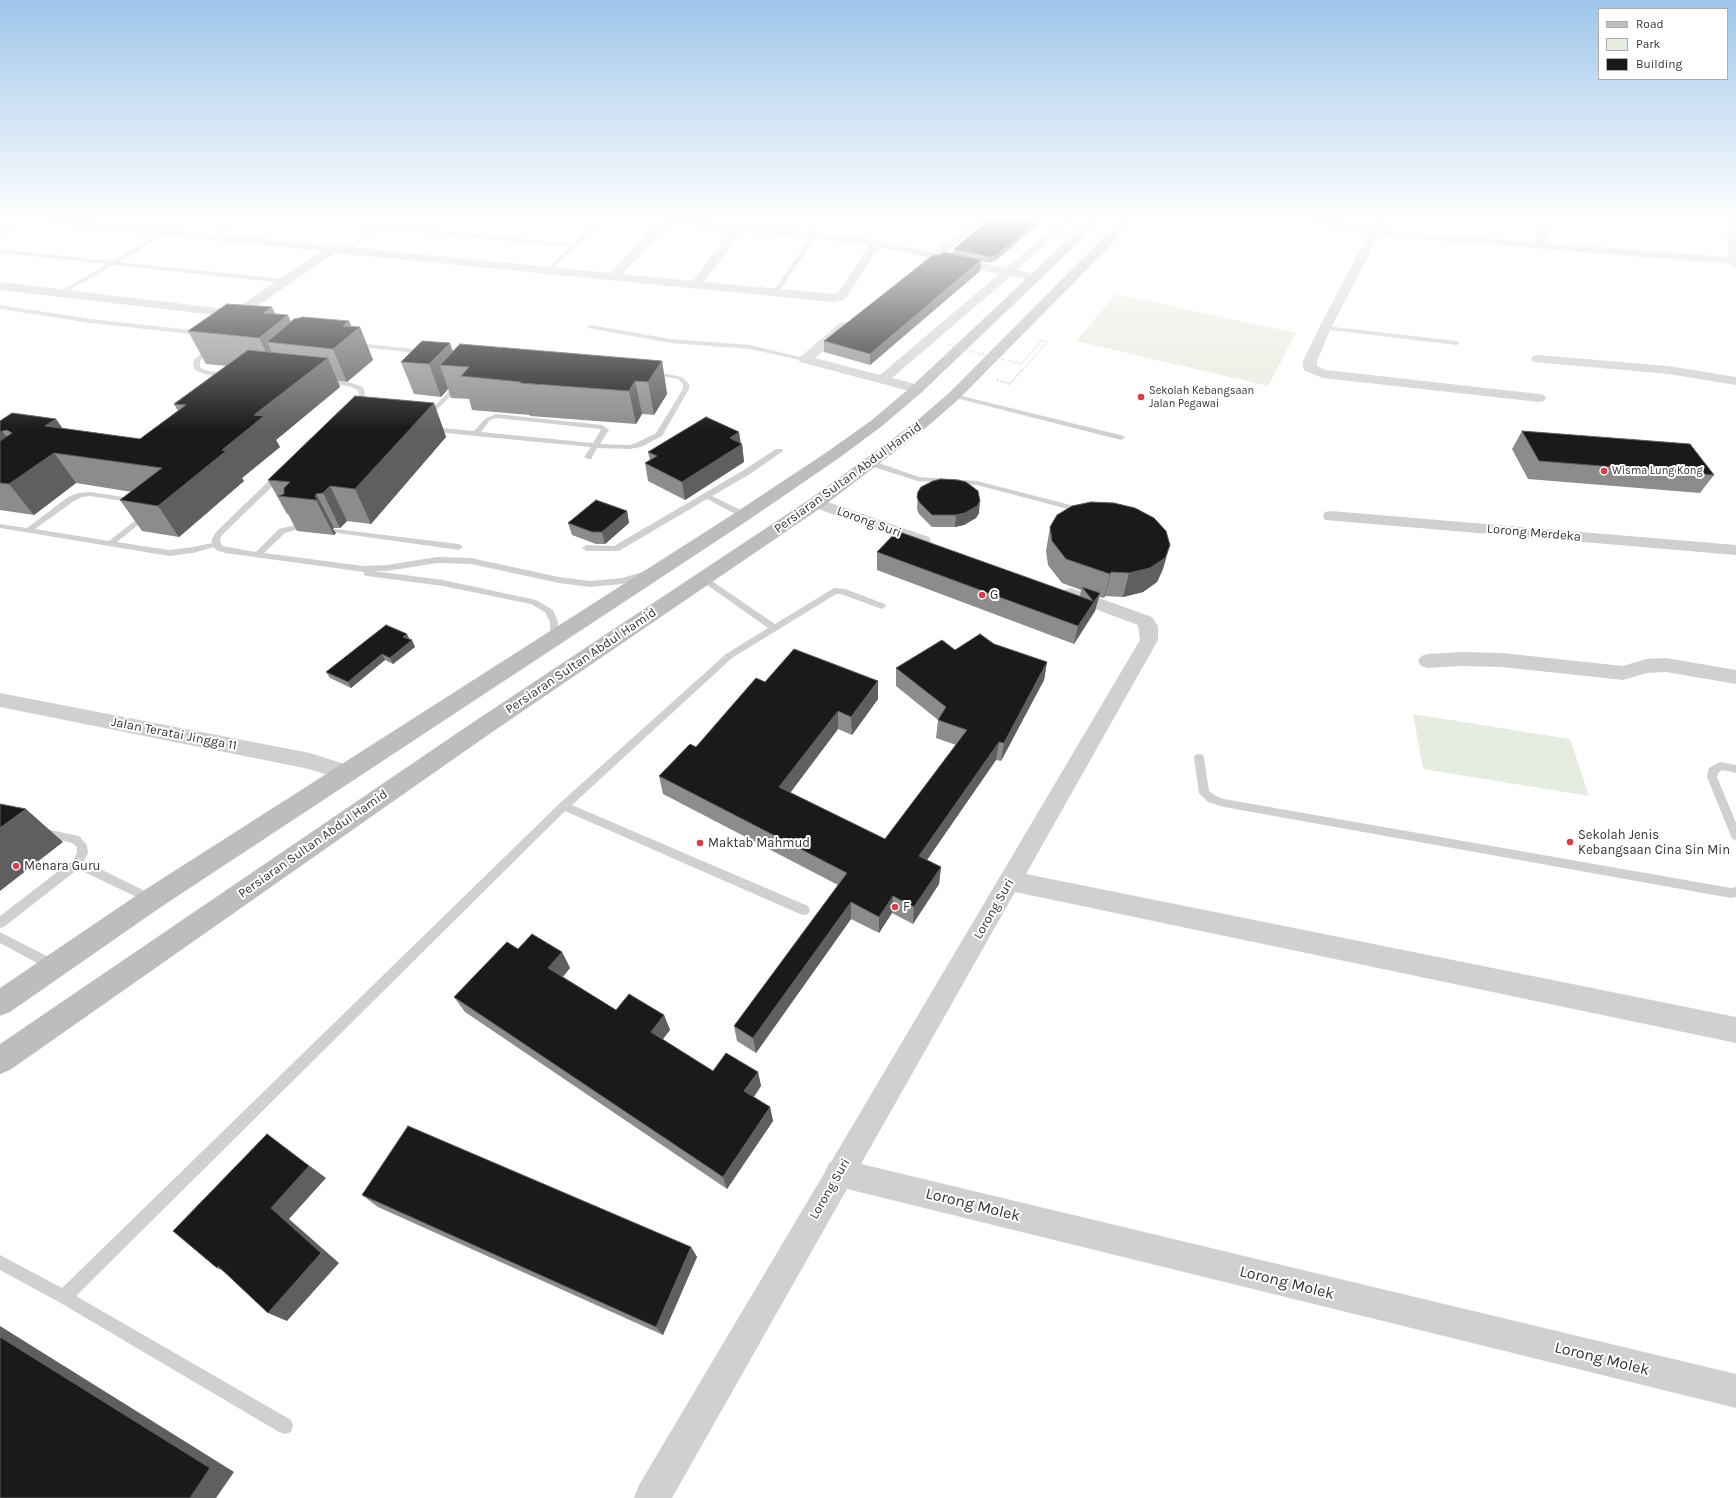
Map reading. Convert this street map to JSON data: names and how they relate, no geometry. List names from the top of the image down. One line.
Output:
{"streets":{"main road":["Persiaran Sultan Abdul Hamid"],"street":["Lorong Suri","Lorong Merdeka","Jalan Teratai Jingga 11","Lorong Molek"]},"crossings":[["Persiaran Sultan Abdul Hamid","Lorong Suri"],["Persiaran Sultan Abdul Hamid","Jalan Teratai Jingga 11"],["Lorong Suri","Lorong Molek"]],"places":["Sekolah Kebangsaan Jalan Pegawai","Wisma Lung Kong","G","Sekolah Jenis Kebangsaan Cina Sin Min","Maktab Mahmud","Menara Guru","F"],"legend":["Road","Park","Building"]}
